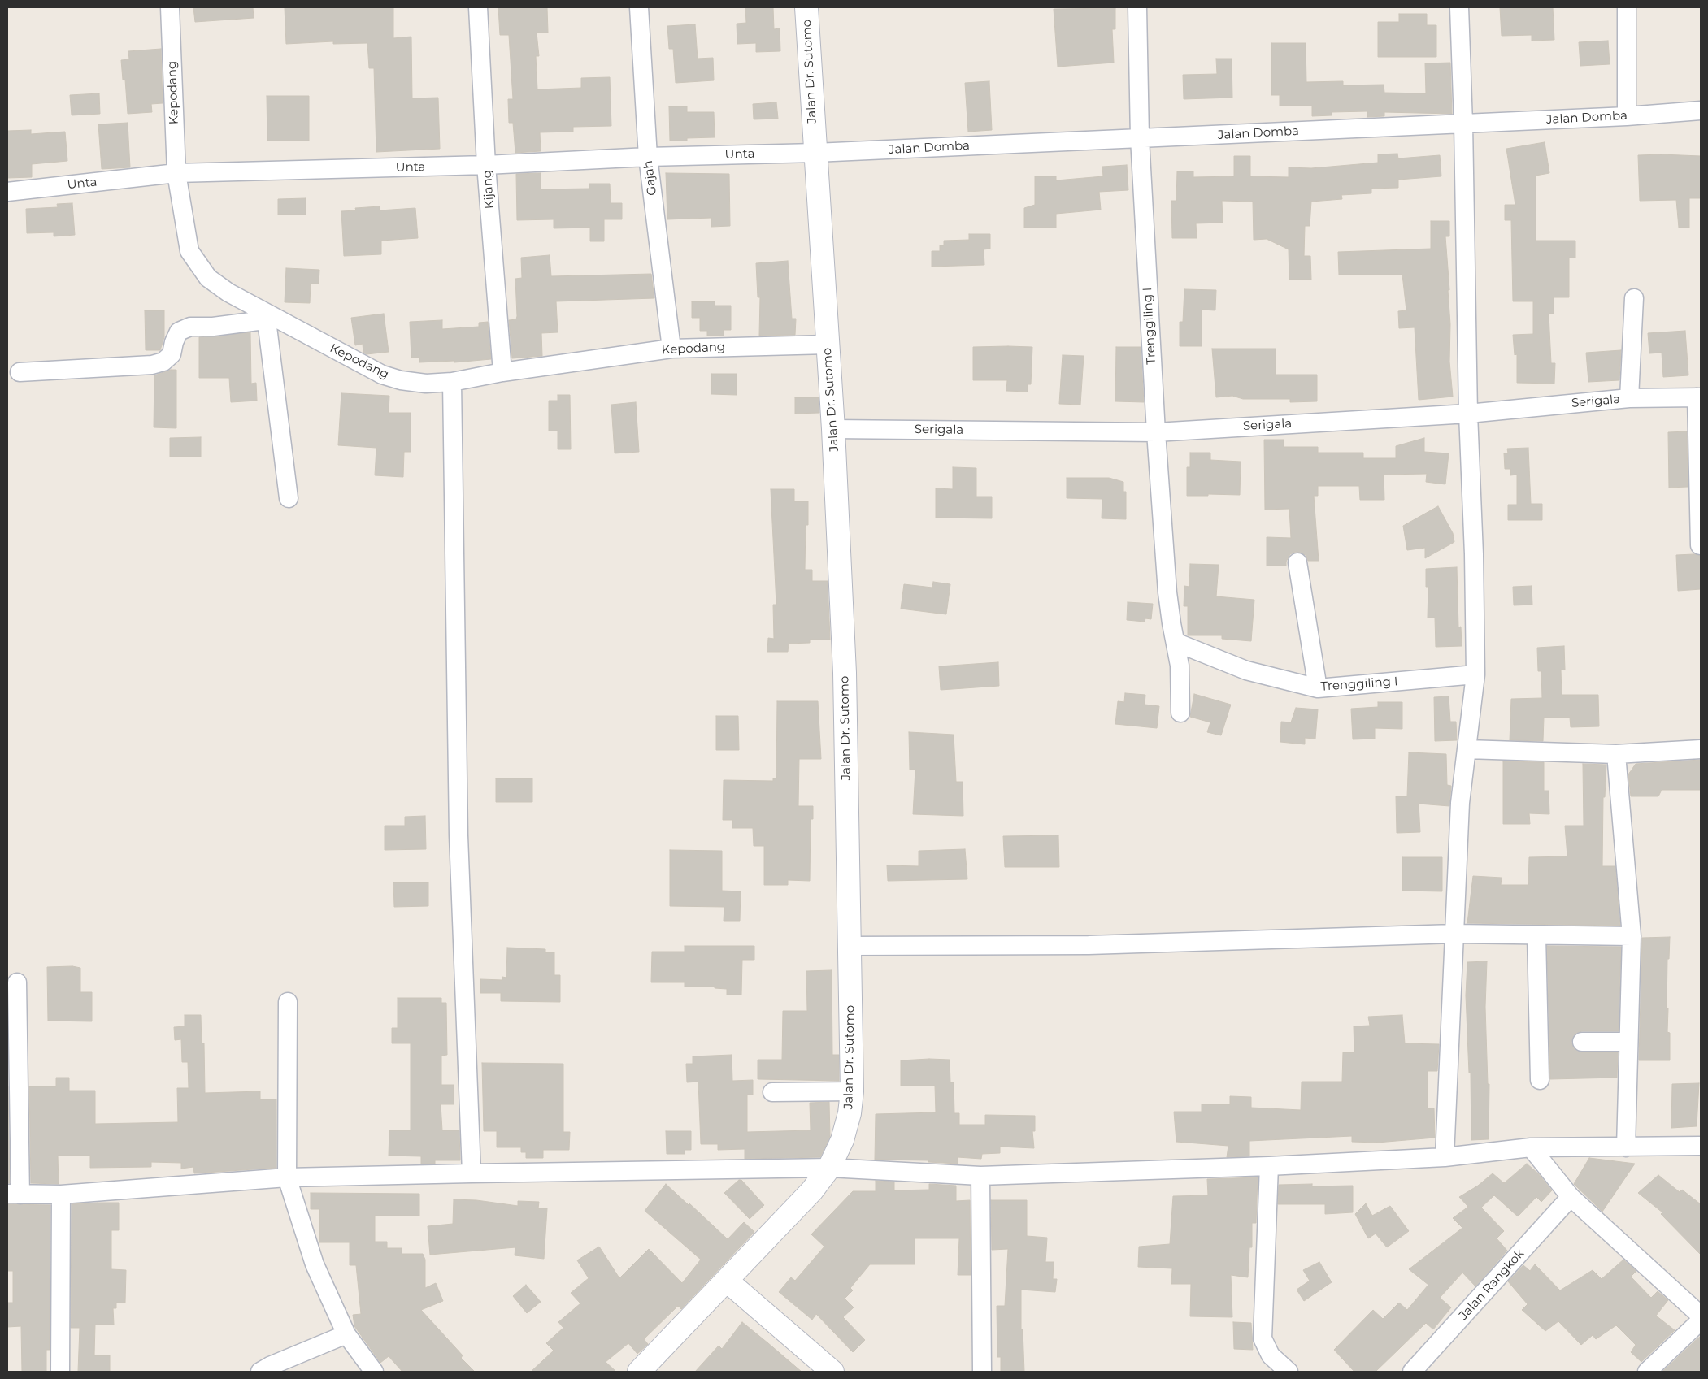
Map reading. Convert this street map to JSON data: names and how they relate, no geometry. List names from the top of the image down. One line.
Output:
{"streets":{"street":["Jalan Dr. Sutomo","Kepodang","Jalan Domba","Unta","Gajah","Kijang","Trenggiling I","Serigala","Jalan Rangkok"]},"crossings":[["Jalan Dr. Sutomo","Kepodang"],["Jalan Dr. Sutomo","Jalan Domba"],["Jalan Dr. Sutomo","Unta"],["Jalan Dr. Sutomo","Serigala"],["Kepodang","Unta"],["Kepodang","Gajah"],["Kepodang","Kijang"],["Jalan Domba","Unta"],["Jalan Domba","Trenggiling I"],["Unta","Gajah"],["Unta","Kijang"],["Trenggiling I","Serigala"]]}
